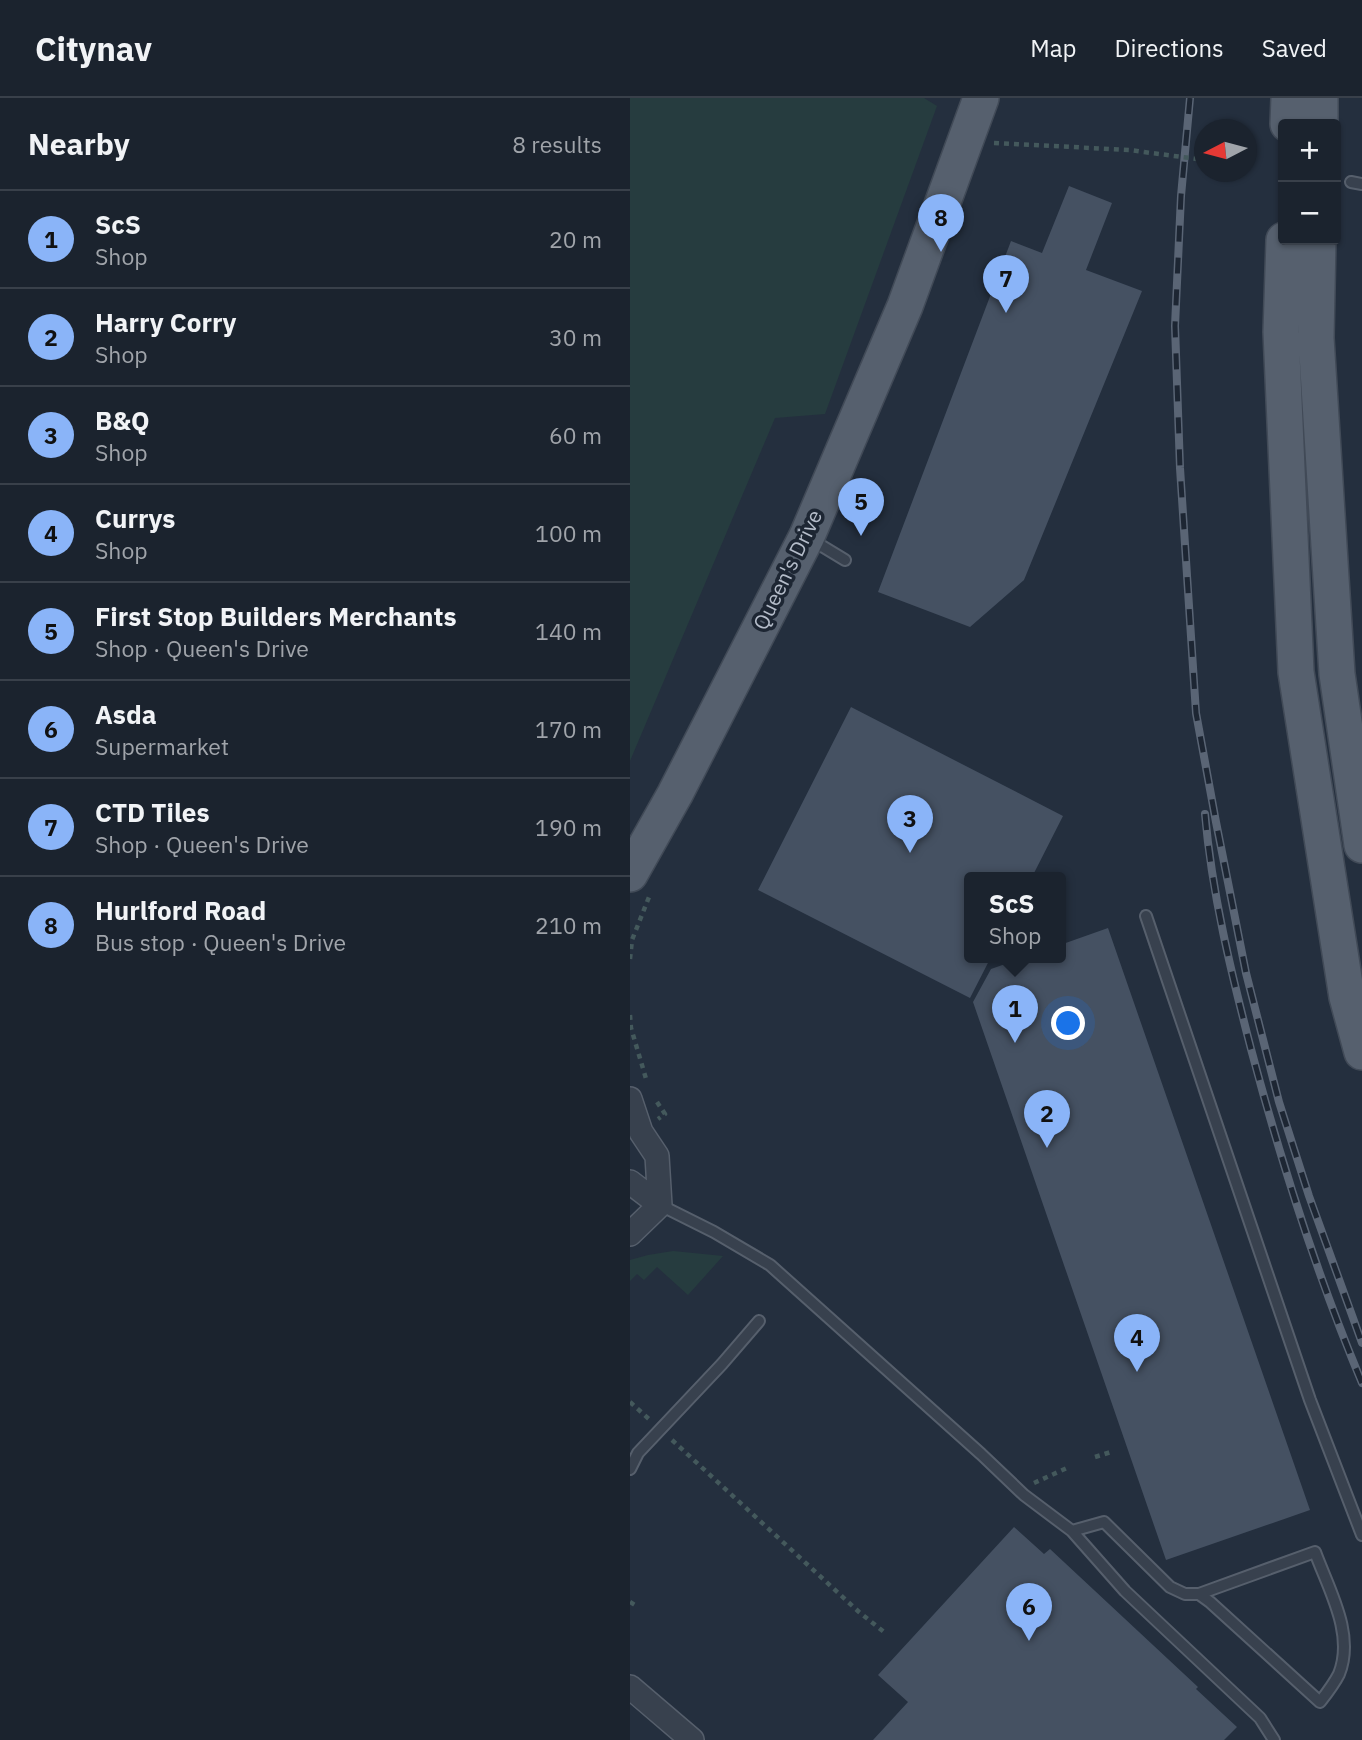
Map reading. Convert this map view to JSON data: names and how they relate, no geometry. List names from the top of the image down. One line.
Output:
{"streets":{"main road":["Queen's Drive"]},"north":"left","page":{"header":"Citynav","nav":["Map","Directions","Saved"],"heading":["Nearby","8 results"],"map_buttons":["+","−"],"list":[{"mark":"1","name":"ScS","note":"Shop","value":"20 m"},{"mark":"2","name":"Harry Corry","note":"Shop","value":"30 m"},{"mark":"3","name":"B&Q","note":"Shop","value":"60 m"},{"mark":"4","name":"Currys","note":"Shop","value":"100 m"},{"mark":"5","name":"First Stop Builders Merchants","note":"Shop · Queen's Drive","value":"140 m"},{"mark":"6","name":"Asda","note":"Supermarket","value":"170 m"},{"mark":"7","name":"CTD Tiles","note":"Shop · Queen's Drive","value":"190 m"},{"mark":"8","name":"Hurlford Road","note":"Bus stop · Queen's Drive","value":"210 m"}],"pins":["8","7","5","3","1","2","4","6"],"popup":["ScS","Shop"]}}
